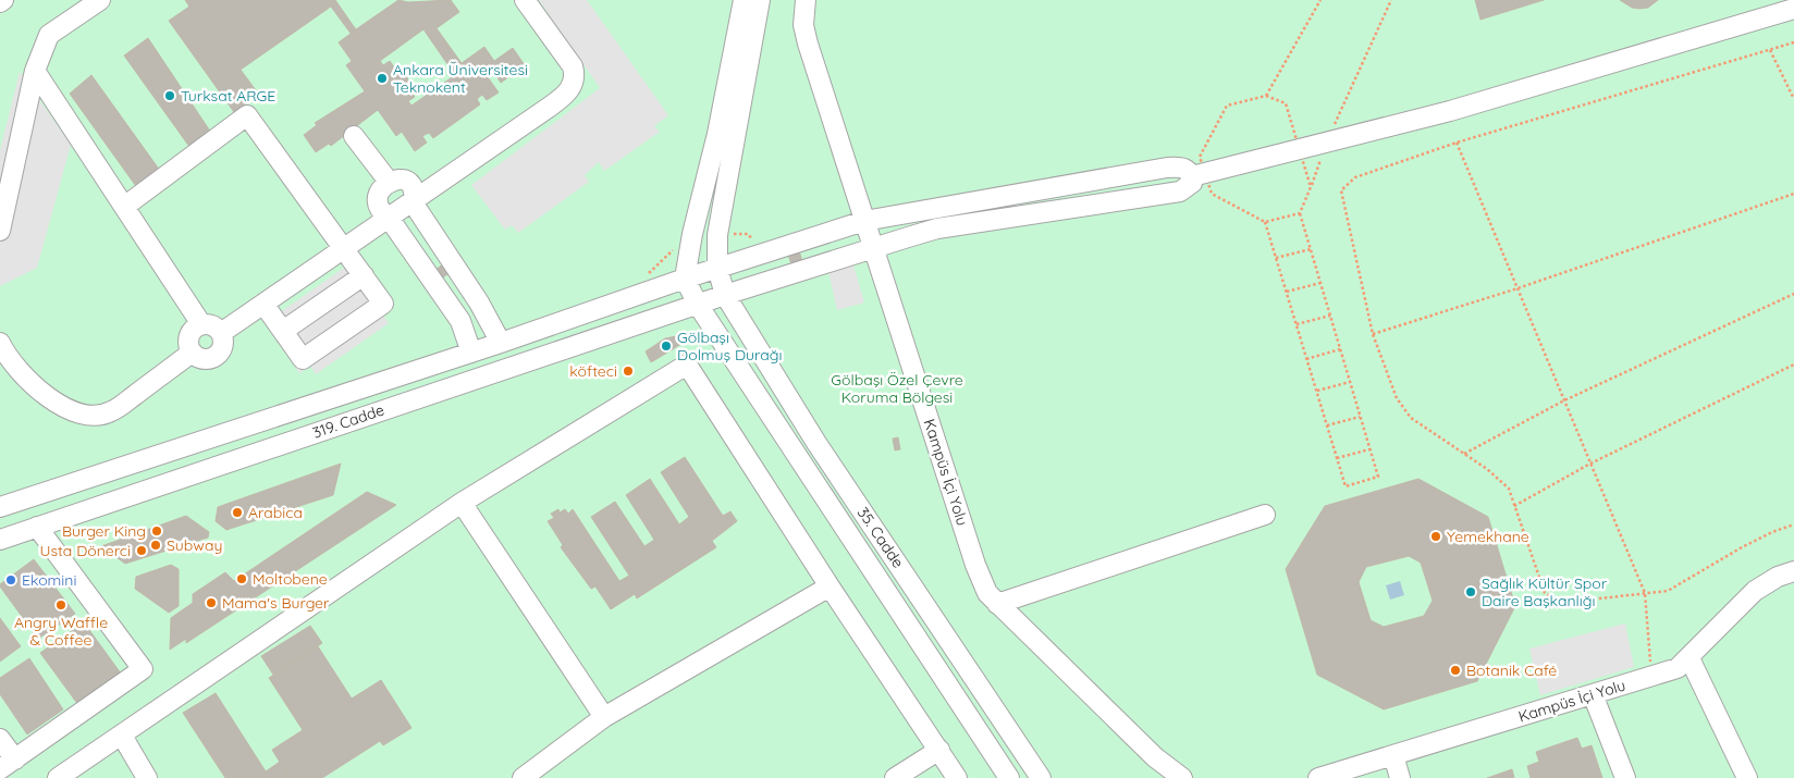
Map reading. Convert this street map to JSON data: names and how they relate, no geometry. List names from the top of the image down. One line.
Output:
{"streets":{"street":["319. Cadde","Kampüs İçi Yolu","35. Cadde"]},"crossings":[["319. Cadde","Kampüs İçi Yolu"],["319. Cadde","35. Cadde"]],"parks":["Gölbaşı Özel Çevre Koruma Bölgesi"],"places":["Ankara Üniversitesi Teknokent","Turksat ARGE","Gölbaşı Dolmuş Durağı","köfteci","Arabica","Burger King","Yemekhane","Subway","Usta Dönerci","Moltobene","Ekomini","Sağlık Kültür Spor Daire Başkanlığı","Mama's Burger","Angry Waffle & Coffee","Botanik Café"]}
